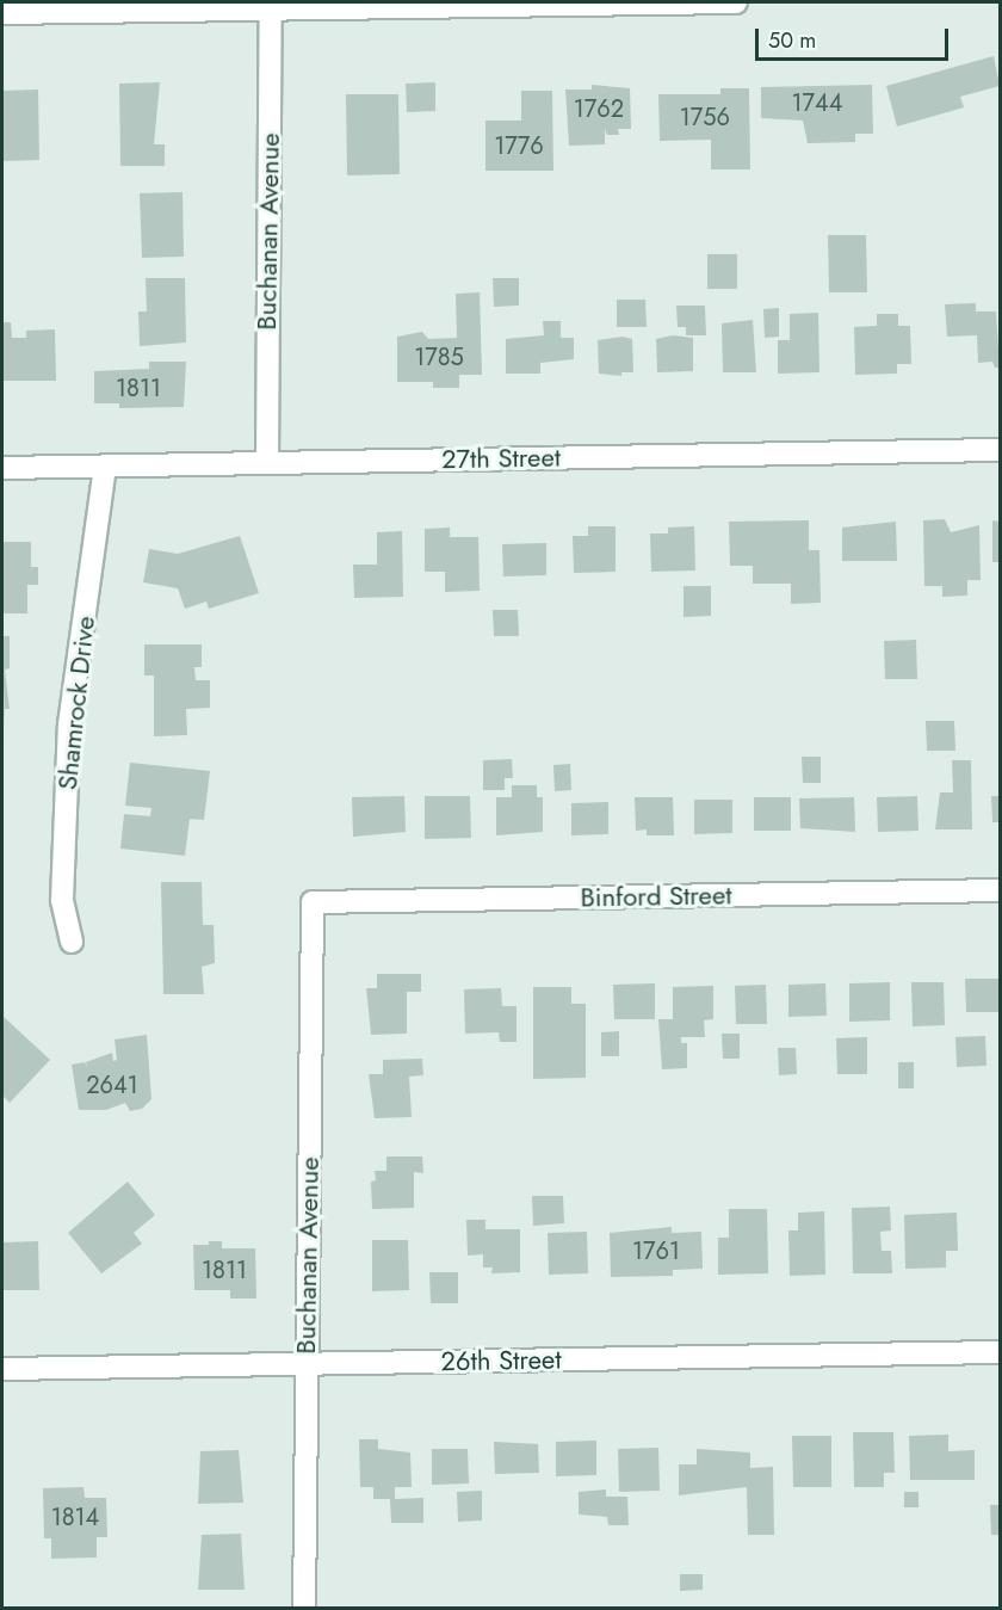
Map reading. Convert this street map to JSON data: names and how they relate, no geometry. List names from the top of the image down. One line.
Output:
{"streets":{"street":["Buchanan Avenue","27th Street","Shamrock Drive","Binford Street","26th Street"]},"crossings":[["Buchanan Avenue","27th Street"],["Buchanan Avenue","Binford Street"],["Buchanan Avenue","26th Street"],["27th Street","Shamrock Drive"]],"house_numbers":["1744","1762","1756","1776","1785","1811","2641","1761","1811","1814"],"scale_bar":"50 m"}
